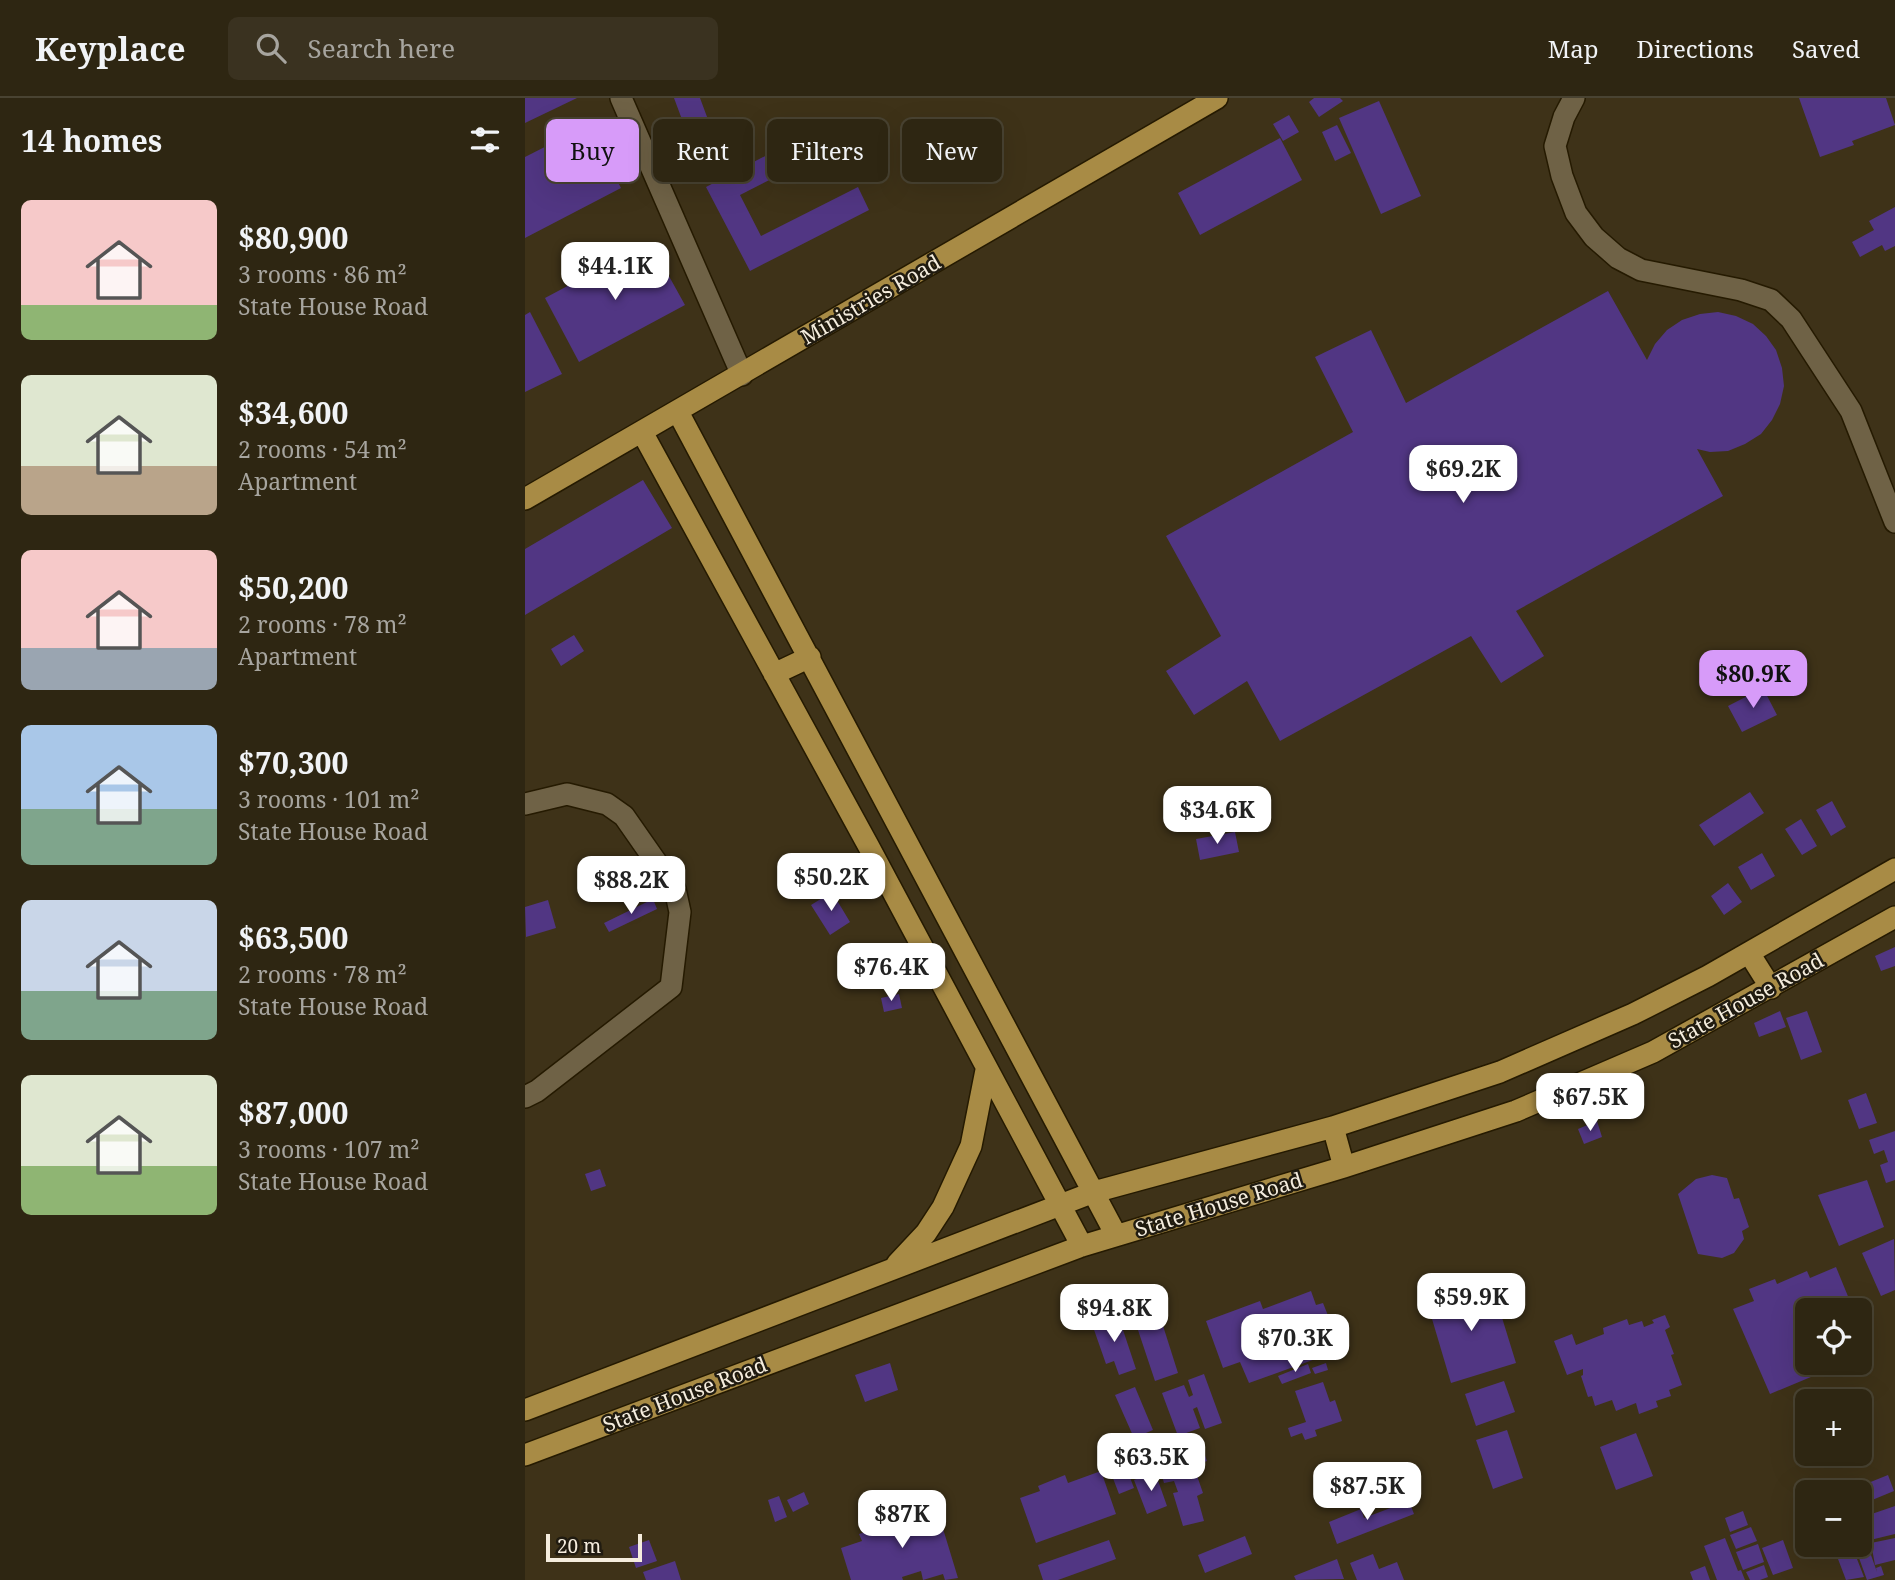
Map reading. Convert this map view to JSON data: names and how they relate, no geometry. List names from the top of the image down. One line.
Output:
{"streets":{"main road":["Ministries Road","State House Road"]},"scale_bar":"20 m","page":{"header":"Keyplace","search":"Search here","nav":["Map","Directions","Saved"],"heading":"14 homes","chip":["Buy","Rent","Filters","New"],"list":[{"name":"$80,900","note":"3 rooms · 86 m² · State House Road"},{"name":"$34,600","note":"2 rooms · 54 m² · Apartment"},{"name":"$50,200","note":"2 rooms · 78 m² · Apartment"},{"name":"$70,300","note":"3 rooms · 101 m² · State House Road"},{"name":"$63,500","note":"2 rooms · 78 m² · State House Road"},{"name":"$87,000","note":"3 rooms · 107 m² · State House Road"}],"price":["$44.1K","$69.2K","$80.9K","$34.6K","$50.2K","$88.2K","$76.4K","$67.5K","$59.9K","$94.8K","$70.3K","$63.5K","$87.5K","$87K"],"map_buttons":["+","−"],"scale":"20 m"}}
